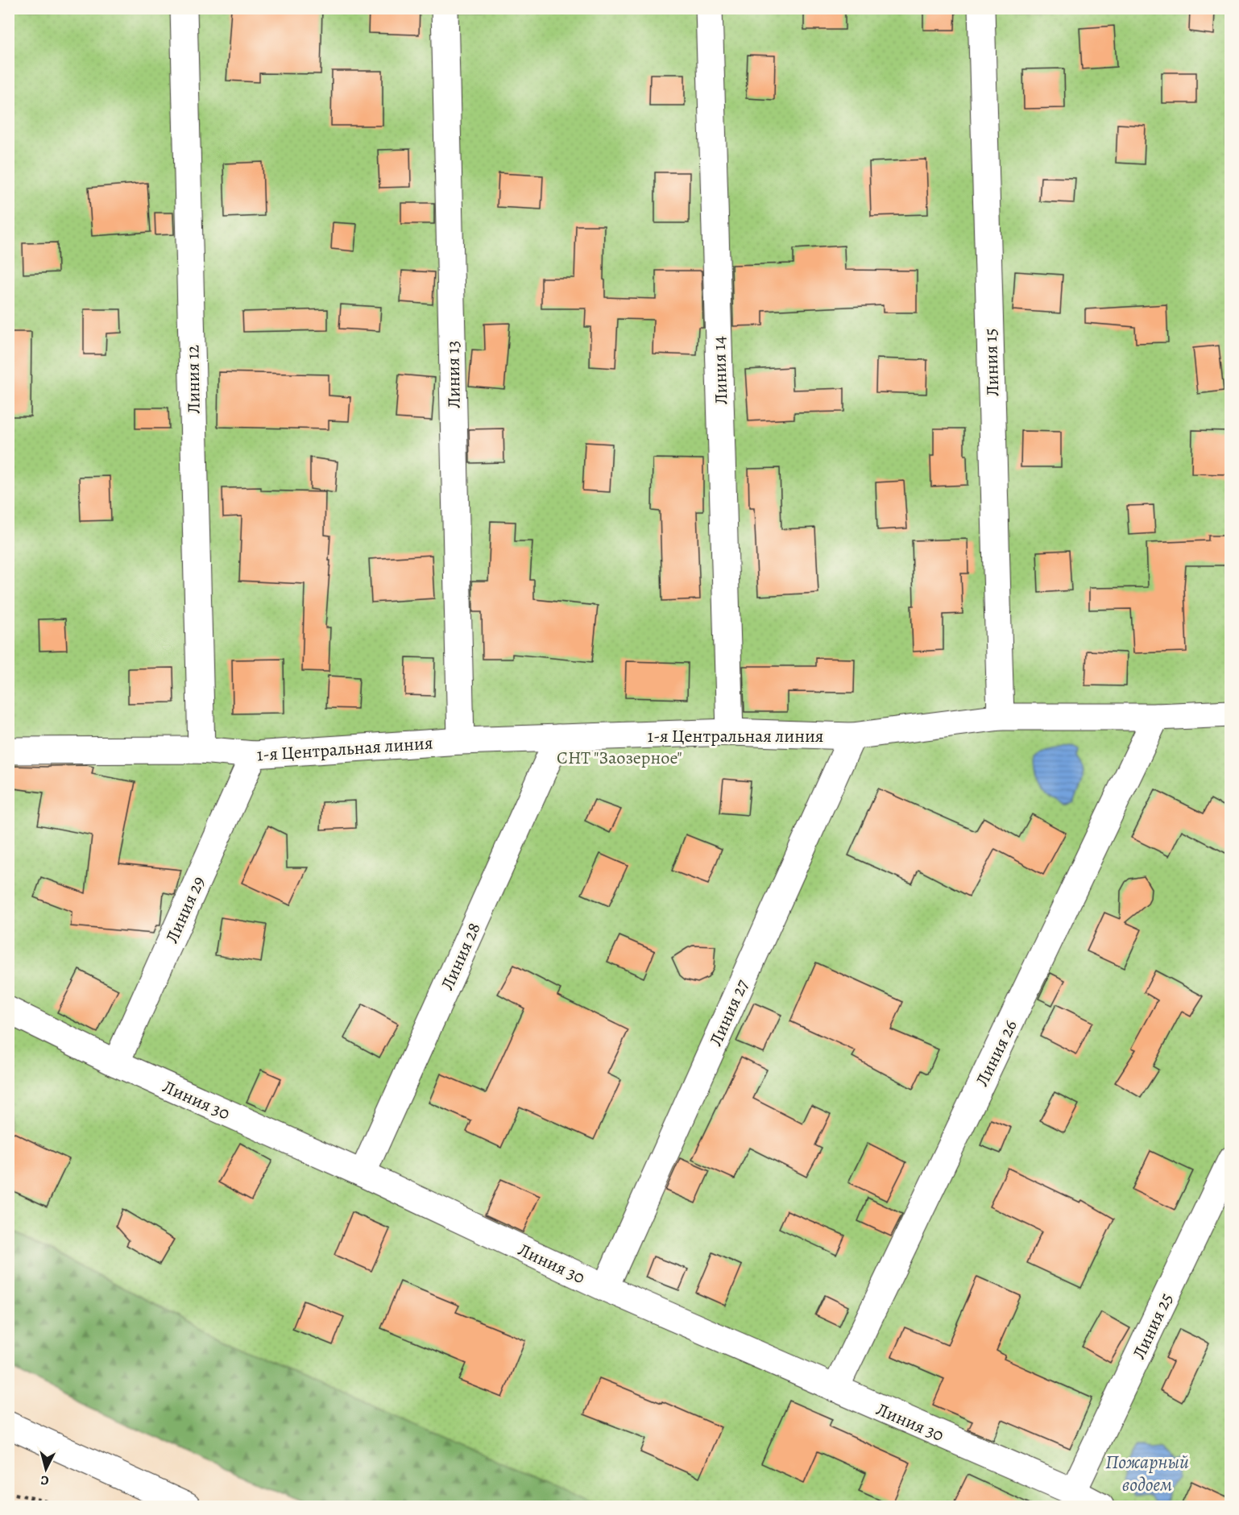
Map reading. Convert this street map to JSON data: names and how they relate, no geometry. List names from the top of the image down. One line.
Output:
{"streets":{"street":["Линия 15","Линия 14","Линия 13","Линия 12","1-я Центральная линия","Линия 29","Линия 28","Линия 27","Линия 26","Линия 30","Линия 25"]},"crossings":[["Линия 15","1-я Центральная линия"],["Линия 14","1-я Центральная линия"],["Линия 13","1-я Центральная линия"],["Линия 12","1-я Центральная линия"],["1-я Центральная линия","Линия 29"],["1-я Центральная линия","Линия 28"],["1-я Центральная линия","Линия 27"],["1-я Центральная линия","Линия 26"],["Линия 29","Линия 30"],["Линия 28","Линия 30"],["Линия 27","Линия 30"],["Линия 26","Линия 30"],["Линия 30","Линия 25"]],"water":["Пожарный водоем"],"parks":["СНТ \"Заозерное\""],"north":"bottom"}
